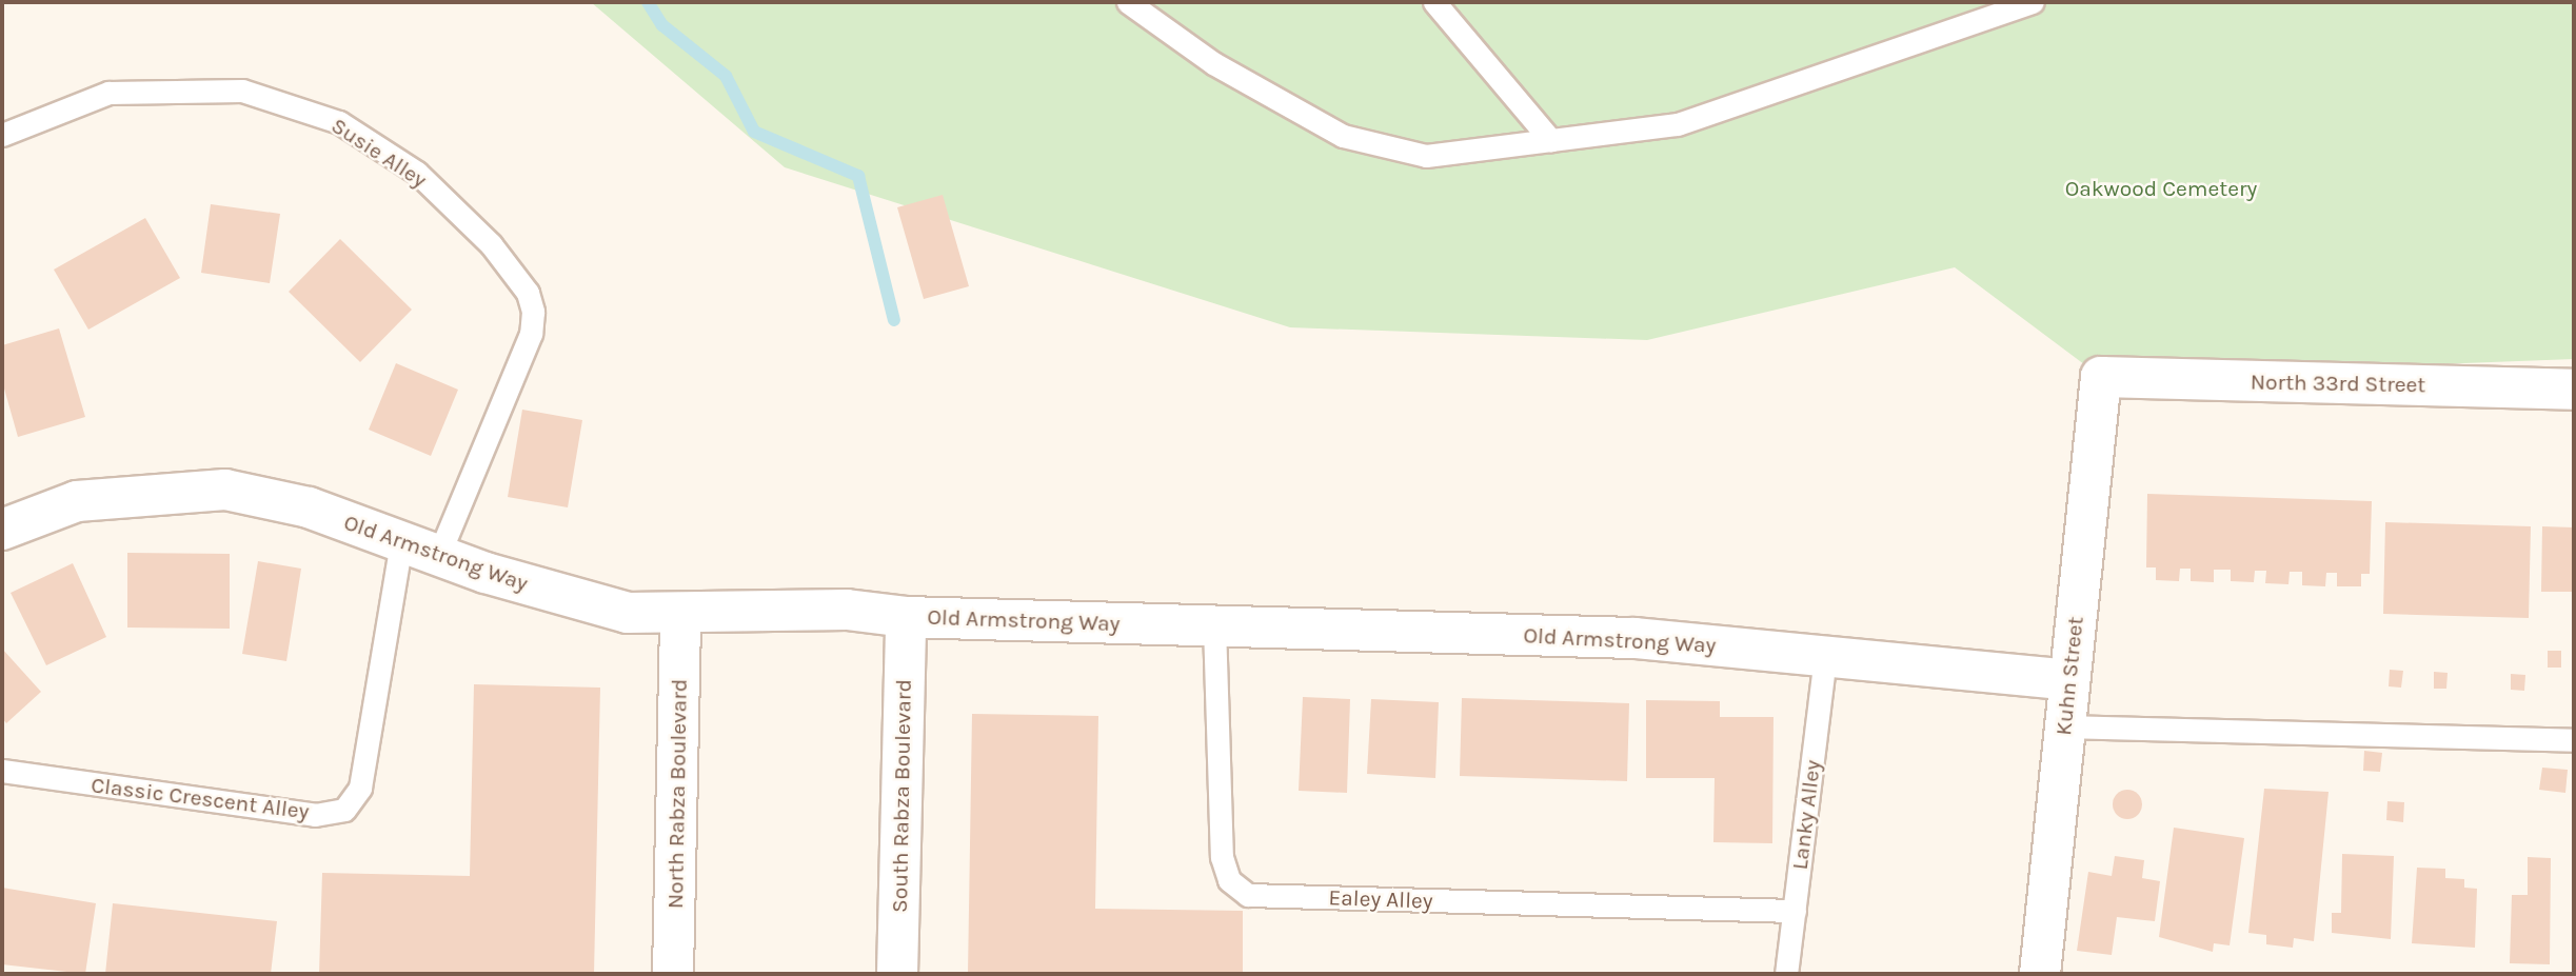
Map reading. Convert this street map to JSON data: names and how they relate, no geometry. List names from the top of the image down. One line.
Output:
{"streets":{"street":["North 33rd Street","Old Armstrong Way","Kuhn Street","North Rabza Boulevard","South Rabza Boulevard"],"lane":["Susie Alley","Classic Crescent Alley","Lanky Alley","Ealey Alley"]},"crossings":[["Susie Alley","Old Armstrong Way"],["North 33rd Street","Kuhn Street"],["Old Armstrong Way","Kuhn Street"],["Old Armstrong Way","North Rabza Boulevard"],["Old Armstrong Way","South Rabza Boulevard"],["Old Armstrong Way","Classic Crescent Alley"],["Old Armstrong Way","Lanky Alley"],["Old Armstrong Way","Ealey Alley"],["Lanky Alley","Ealey Alley"]],"parks":["Oakwood Cemetery"]}
